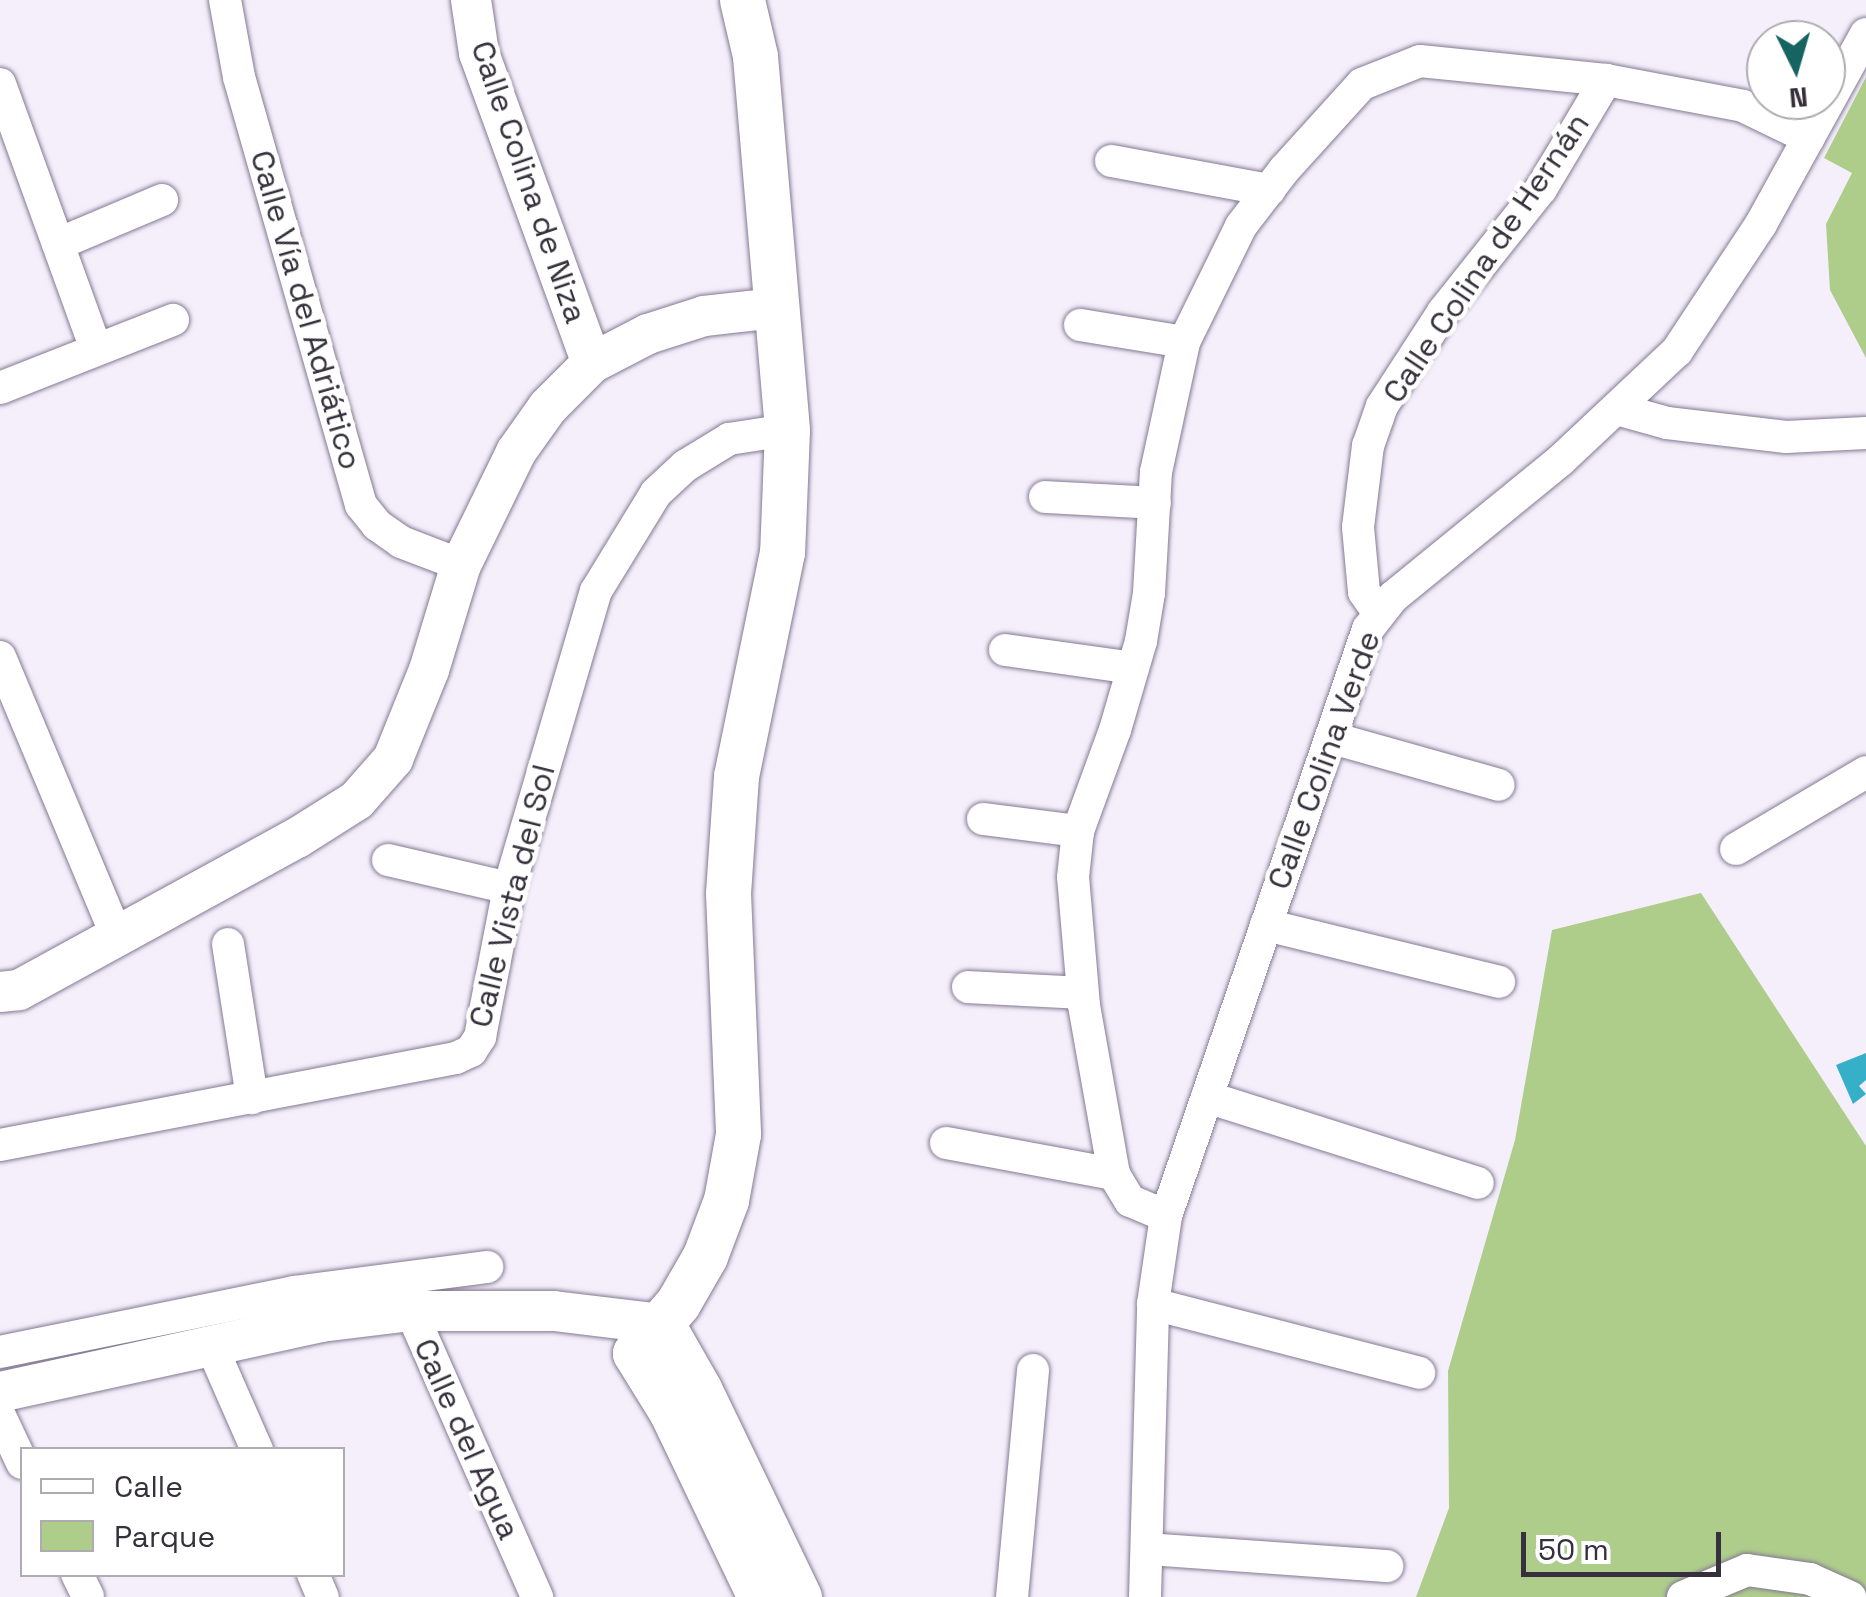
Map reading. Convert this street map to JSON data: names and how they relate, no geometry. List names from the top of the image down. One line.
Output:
{"streets":{"street":["Calle Colina de Niza","Calle Colina de Hernán","Calle Vía del Adriático","Calle Colina Verde","Calle Vista del Sol","Calle del Agua"]},"crossings":[["Calle Colina de Hernán","Calle Colina Verde"]],"legend":["Calle","Parque"],"scale_bar":"50 m","north":"bottom"}
